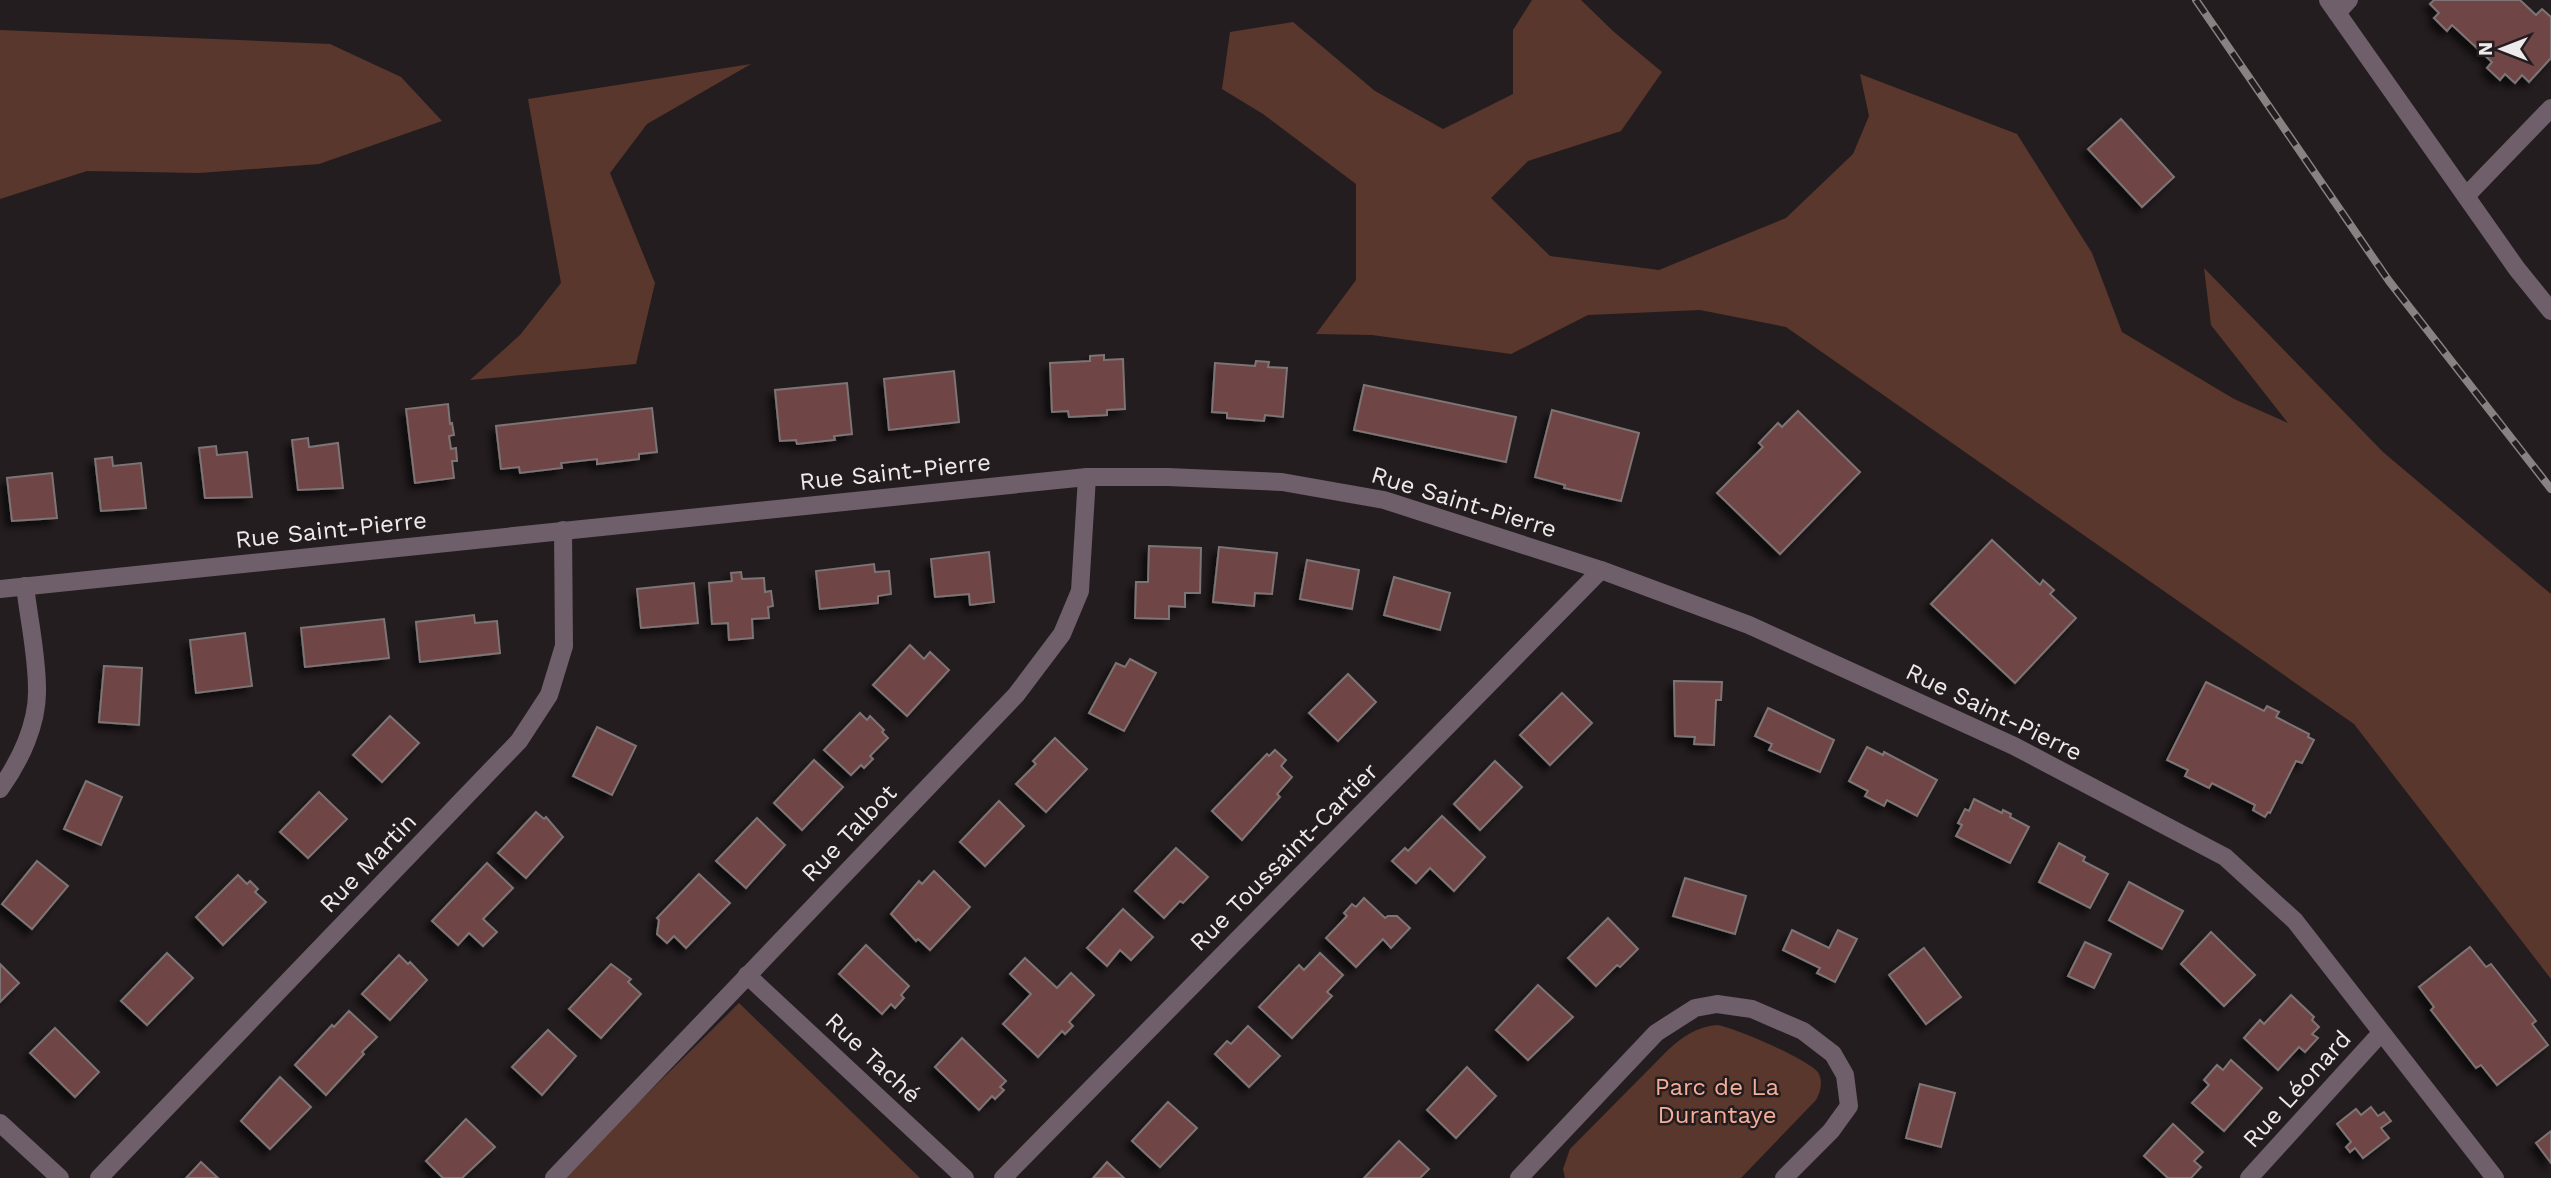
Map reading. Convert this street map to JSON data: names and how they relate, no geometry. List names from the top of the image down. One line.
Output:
{"streets":{"street":["Rue Saint-Pierre","Rue Talbot","Rue Toussaint-Cartier","Rue Martin","Rue Taché","Rue Léonard"]},"crossings":[["Rue Saint-Pierre","Rue Talbot"],["Rue Saint-Pierre","Rue Toussaint-Cartier"],["Rue Saint-Pierre","Rue Martin"],["Rue Saint-Pierre","Rue Léonard"],["Rue Talbot","Rue Taché"]],"parks":["Parc de La Durantaye"],"north":"left"}
